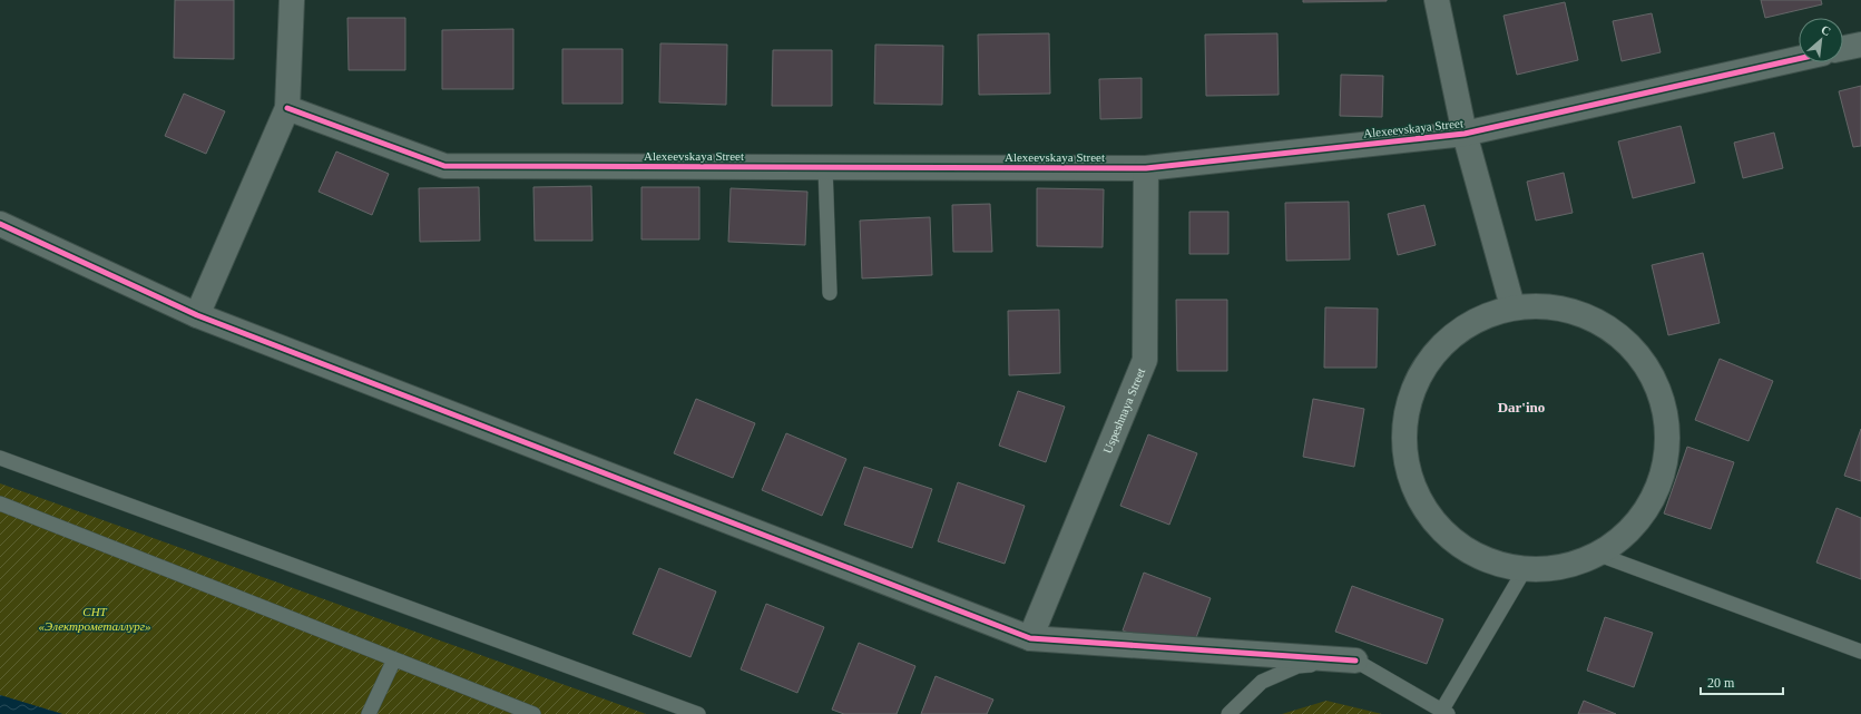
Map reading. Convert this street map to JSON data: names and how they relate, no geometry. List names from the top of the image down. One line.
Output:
{"streets":{"street":["Alexeevskaya Street","Uspeshnaya Street"]},"crossings":[["Alexeevskaya Street","Uspeshnaya Street"]],"districts":["Dar'ino"],"parks":["СНТ «Электрометаллург»"],"scale_bar":"20 m","north":"top right"}
